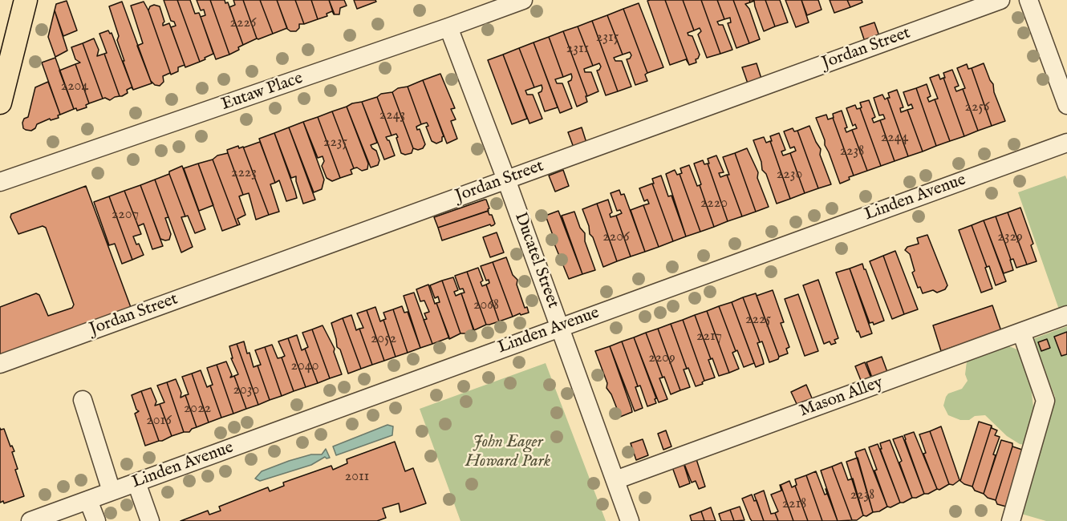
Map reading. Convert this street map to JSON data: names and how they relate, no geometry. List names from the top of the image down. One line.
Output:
{"streets":{"street":["Jordan Street","Eutaw Place","Linden Avenue","Ducatel Street","Mason Alley"]},"crossings":[["Jordan Street","Ducatel Street"],["Eutaw Place","Ducatel Street"],["Linden Avenue","Ducatel Street"],["Ducatel Street","Mason Alley"]],"parks":["John Eager Howard Park"],"house_numbers":["2226","2315","2311","2204","2256","2243","2244","2235","2238","2223","2230","2220","2207","2206","2329","2068","2225","2217","2052","2209","2040","2030","2022","2016","2011","2238","2218"]}
